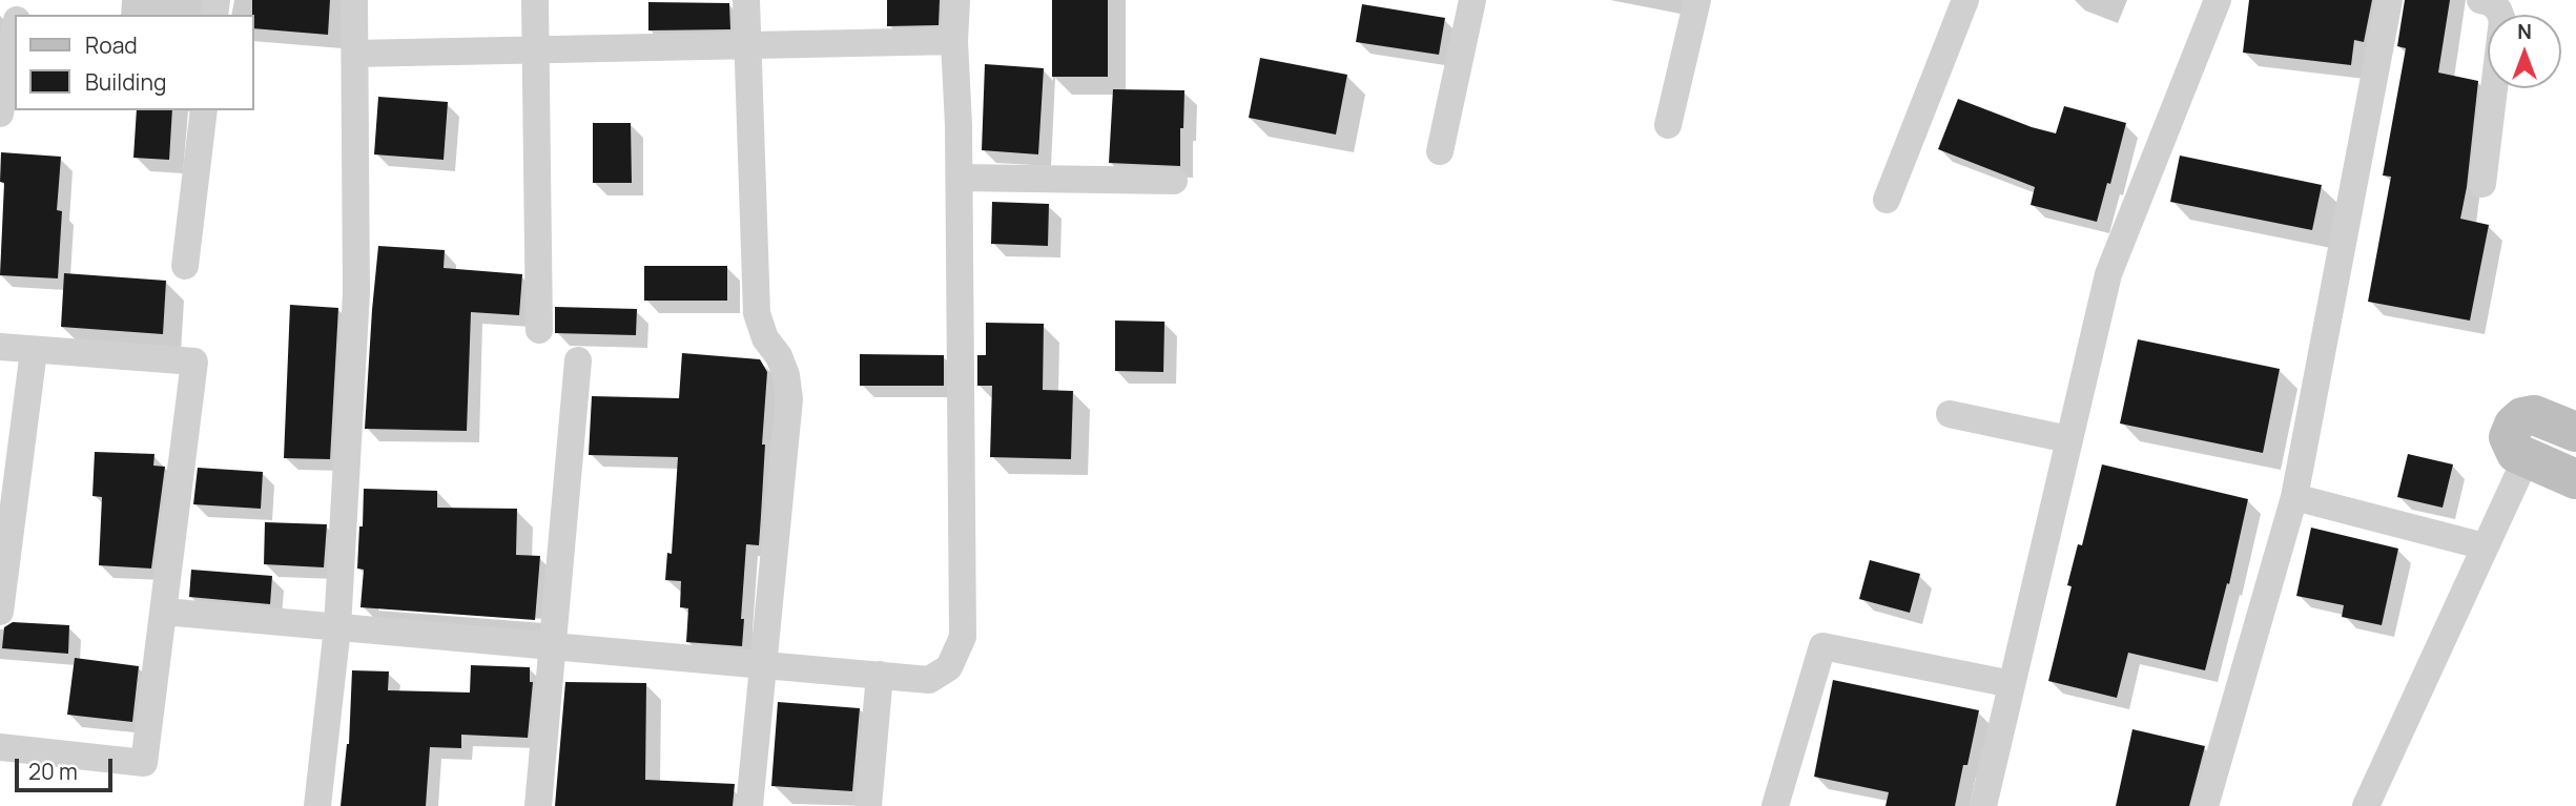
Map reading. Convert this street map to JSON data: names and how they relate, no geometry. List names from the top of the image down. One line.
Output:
{"legend":["Road","Building"],"scale_bar":"20 m","north":"top"}
